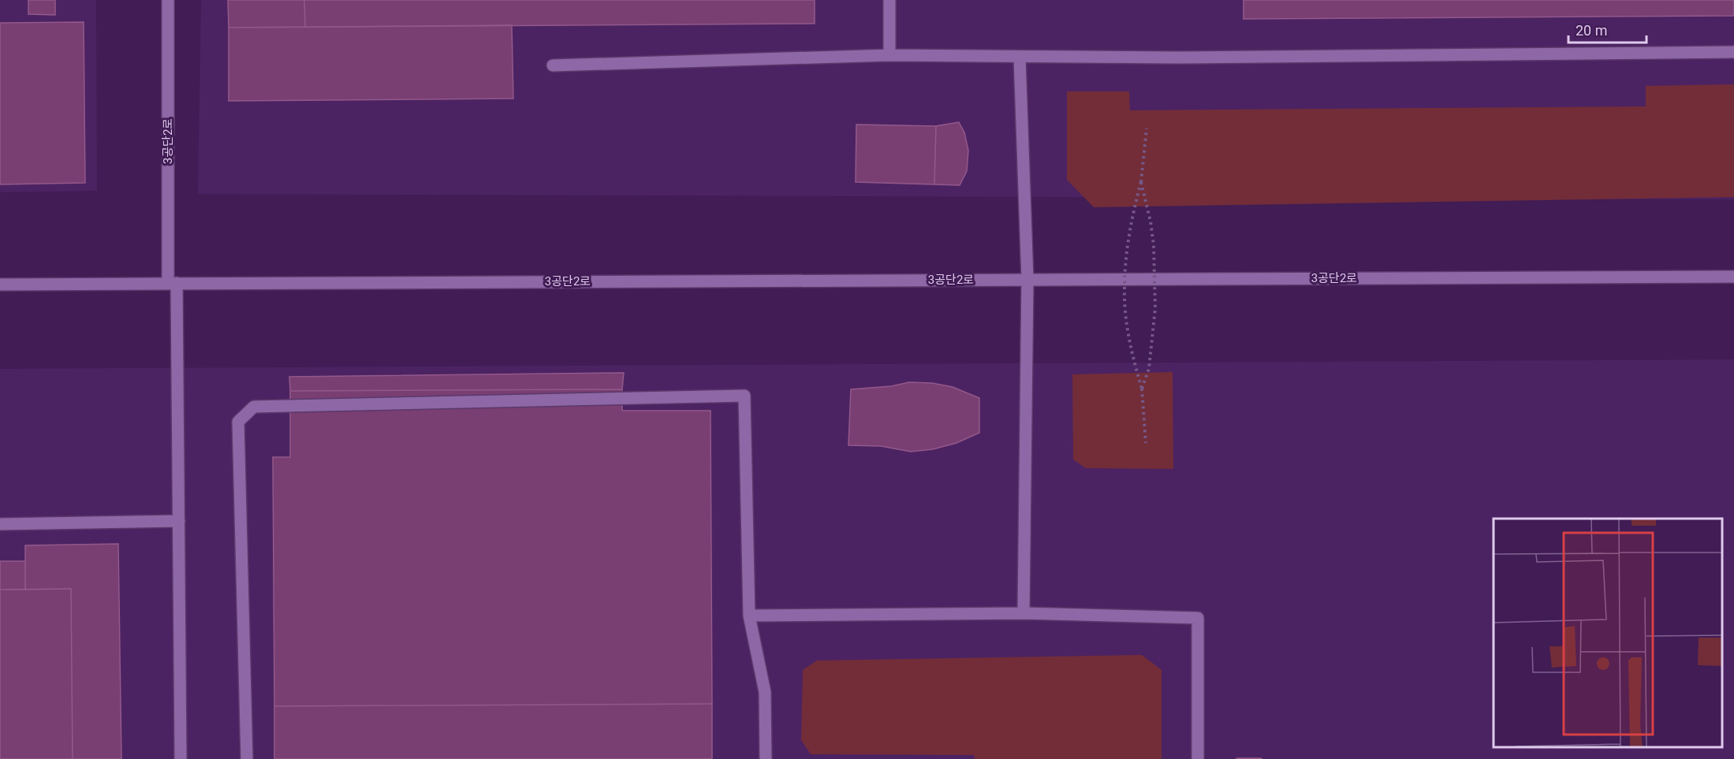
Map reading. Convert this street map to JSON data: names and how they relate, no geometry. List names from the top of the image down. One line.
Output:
{"streets":{"street":["3공단2로"]},"scale_bar":"20 m"}
